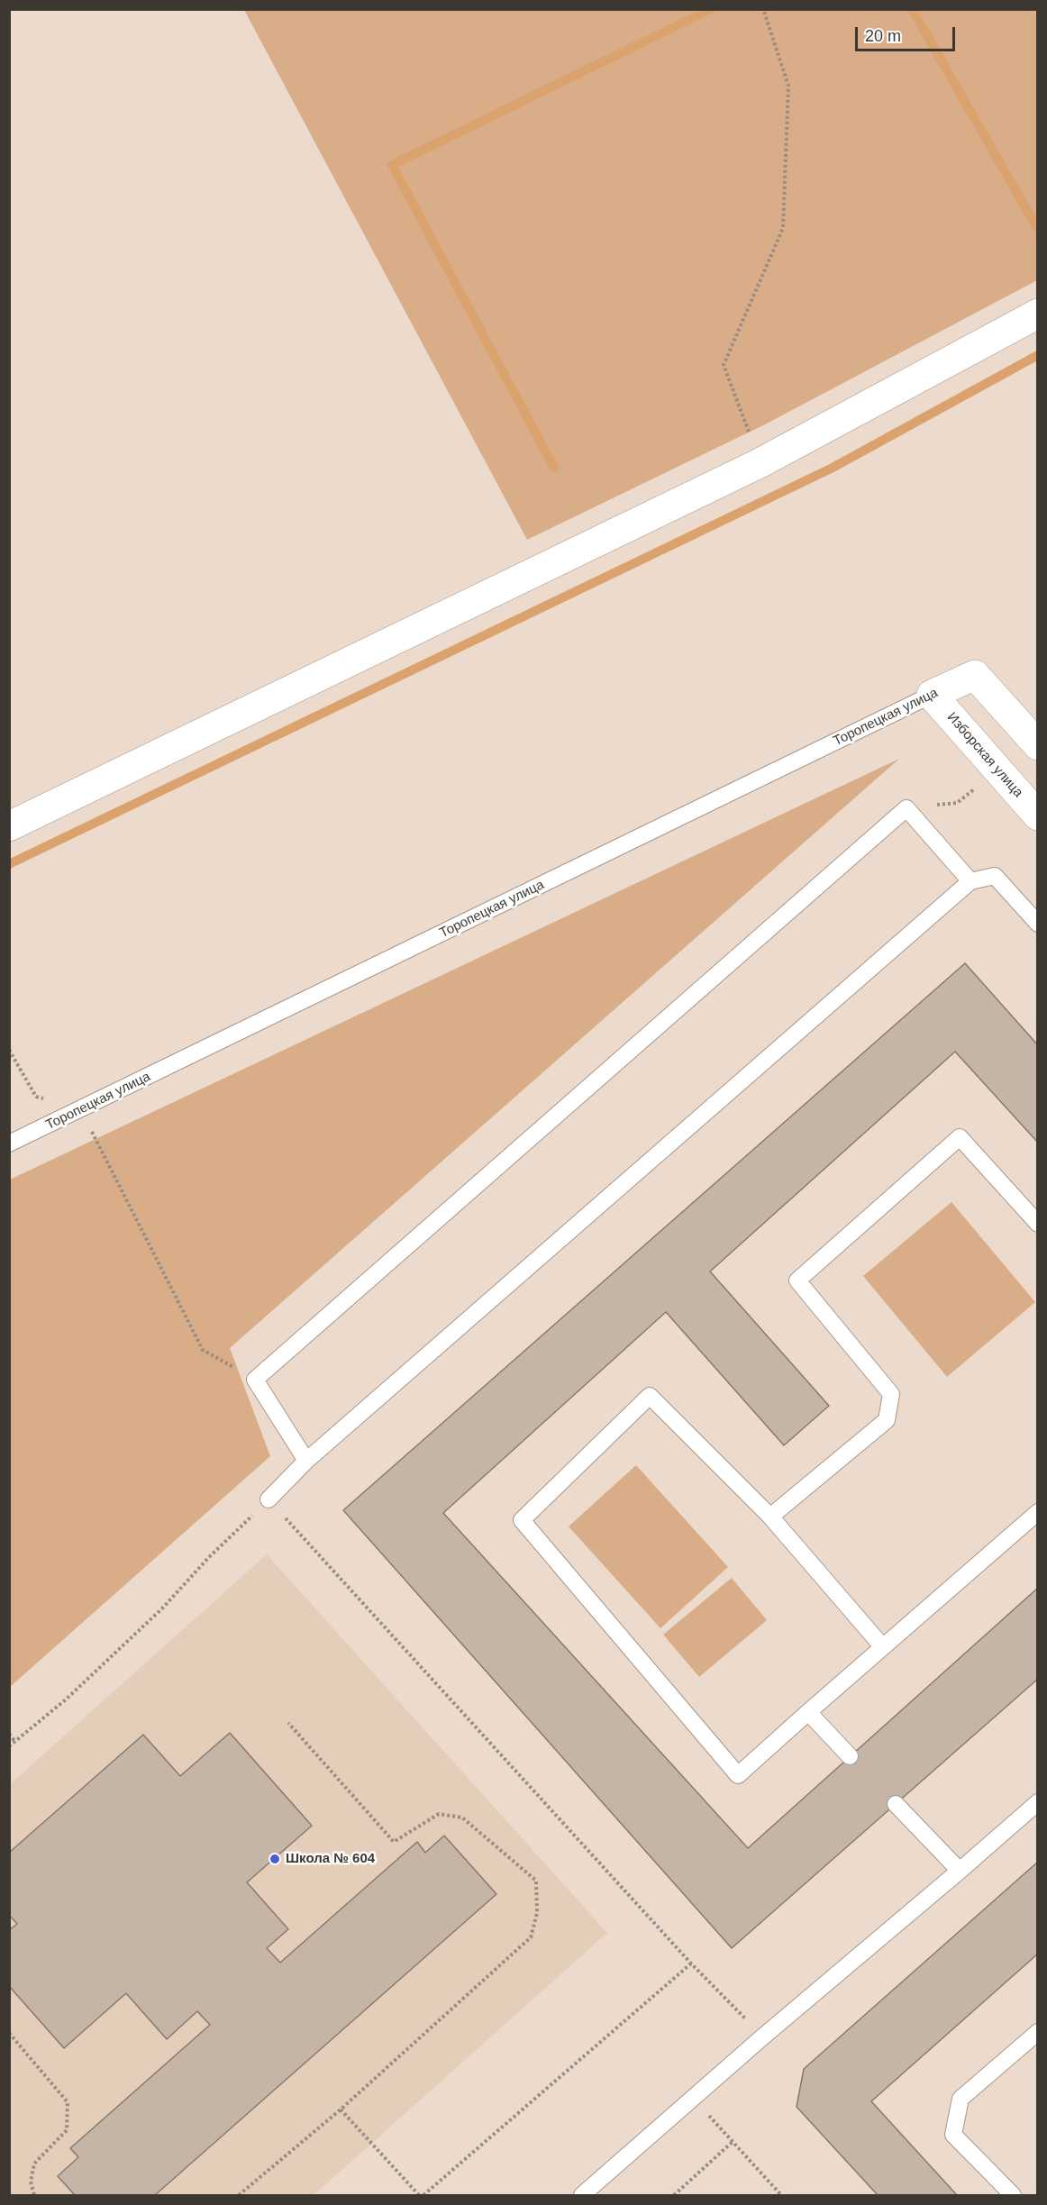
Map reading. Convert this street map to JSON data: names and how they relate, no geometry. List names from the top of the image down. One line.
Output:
{"streets":{"street":["Торопецкая улица","Изборская улица"]},"crossings":[["Торопецкая улица","Изборская улица"]],"places":["Школа № 604"],"scale_bar":"20 m"}
